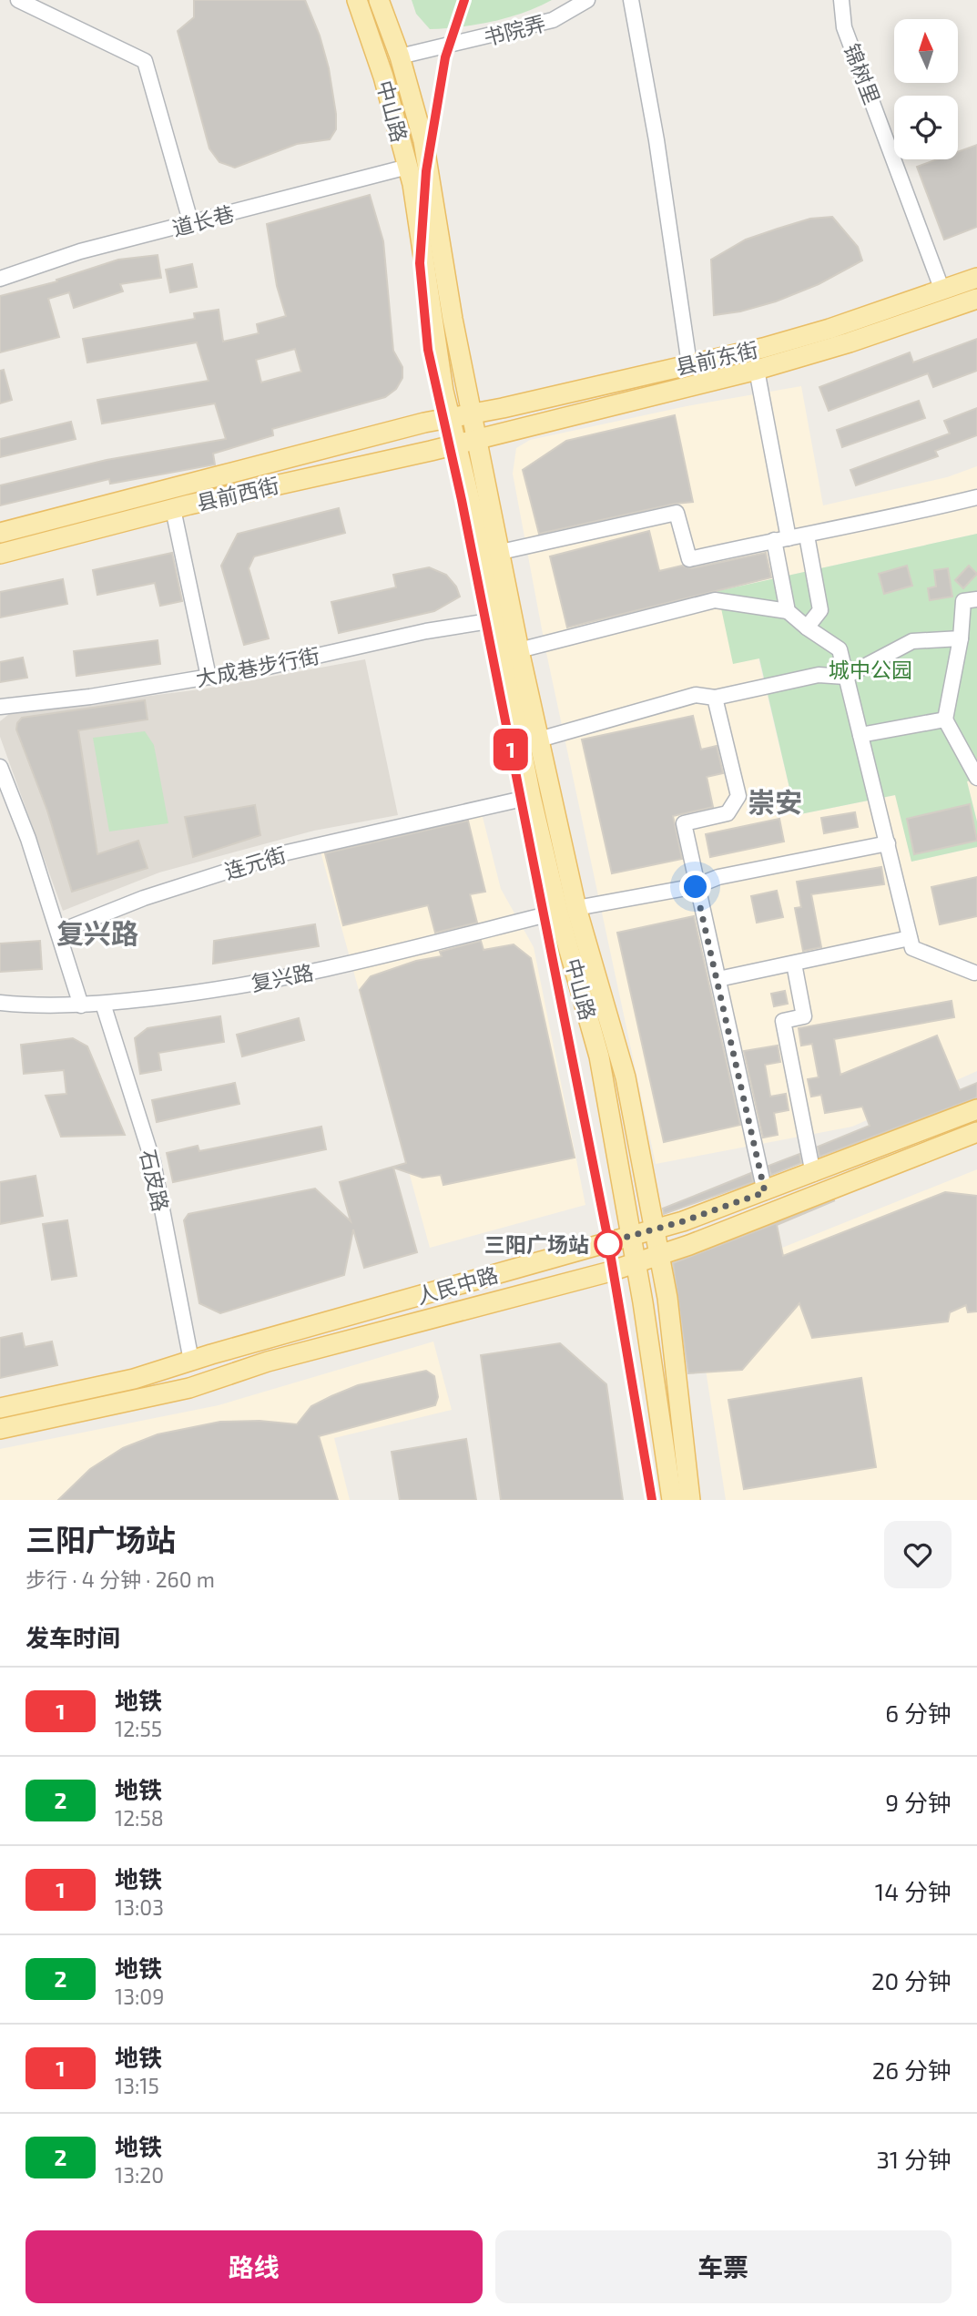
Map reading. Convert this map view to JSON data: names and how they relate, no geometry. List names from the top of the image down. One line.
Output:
{"streets":{"main road":["中山路","县前东街","县前西街","人民中路"],"street":["书院弄","锦树里","道长巷","大成巷步行街","连元街","复兴路","石皮路"]},"crossings":[["书院弄","中山路"],["锦树里","县前东街"],["中山路","道长巷"],["中山路","县前东街"],["中山路","县前西街"],["中山路","大成巷步行街"],["中山路","连元街"],["中山路","复兴路"],["中山路","人民中路"],["县前东街","县前西街"],["复兴路","石皮路"],["石皮路","人民中路"]],"districts":["崇安","复兴路"],"parks":["城中公园"],"places":["三阳广场站"],"lines":["metro line 1"],"north":"top","page":{"on_map":"1","heading":[["三阳广场站","步行 · 4 分钟 · 260 m"],"发车时间"],"list":[{"mark":"1","name":"地铁","note":"12:55","value":"6 分钟"},{"mark":"2","name":"地铁","note":"12:58","value":"9 分钟"},{"mark":"1","name":"地铁","note":"13:03","value":"14 分钟"},{"mark":"2","name":"地铁","note":"13:09","value":"20 分钟"},{"mark":"1","name":"地铁","note":"13:15","value":"26 分钟"},{"mark":"2","name":"地铁","note":"13:20","value":"31 分钟"}],"buttons":["路线","车票"]}}
